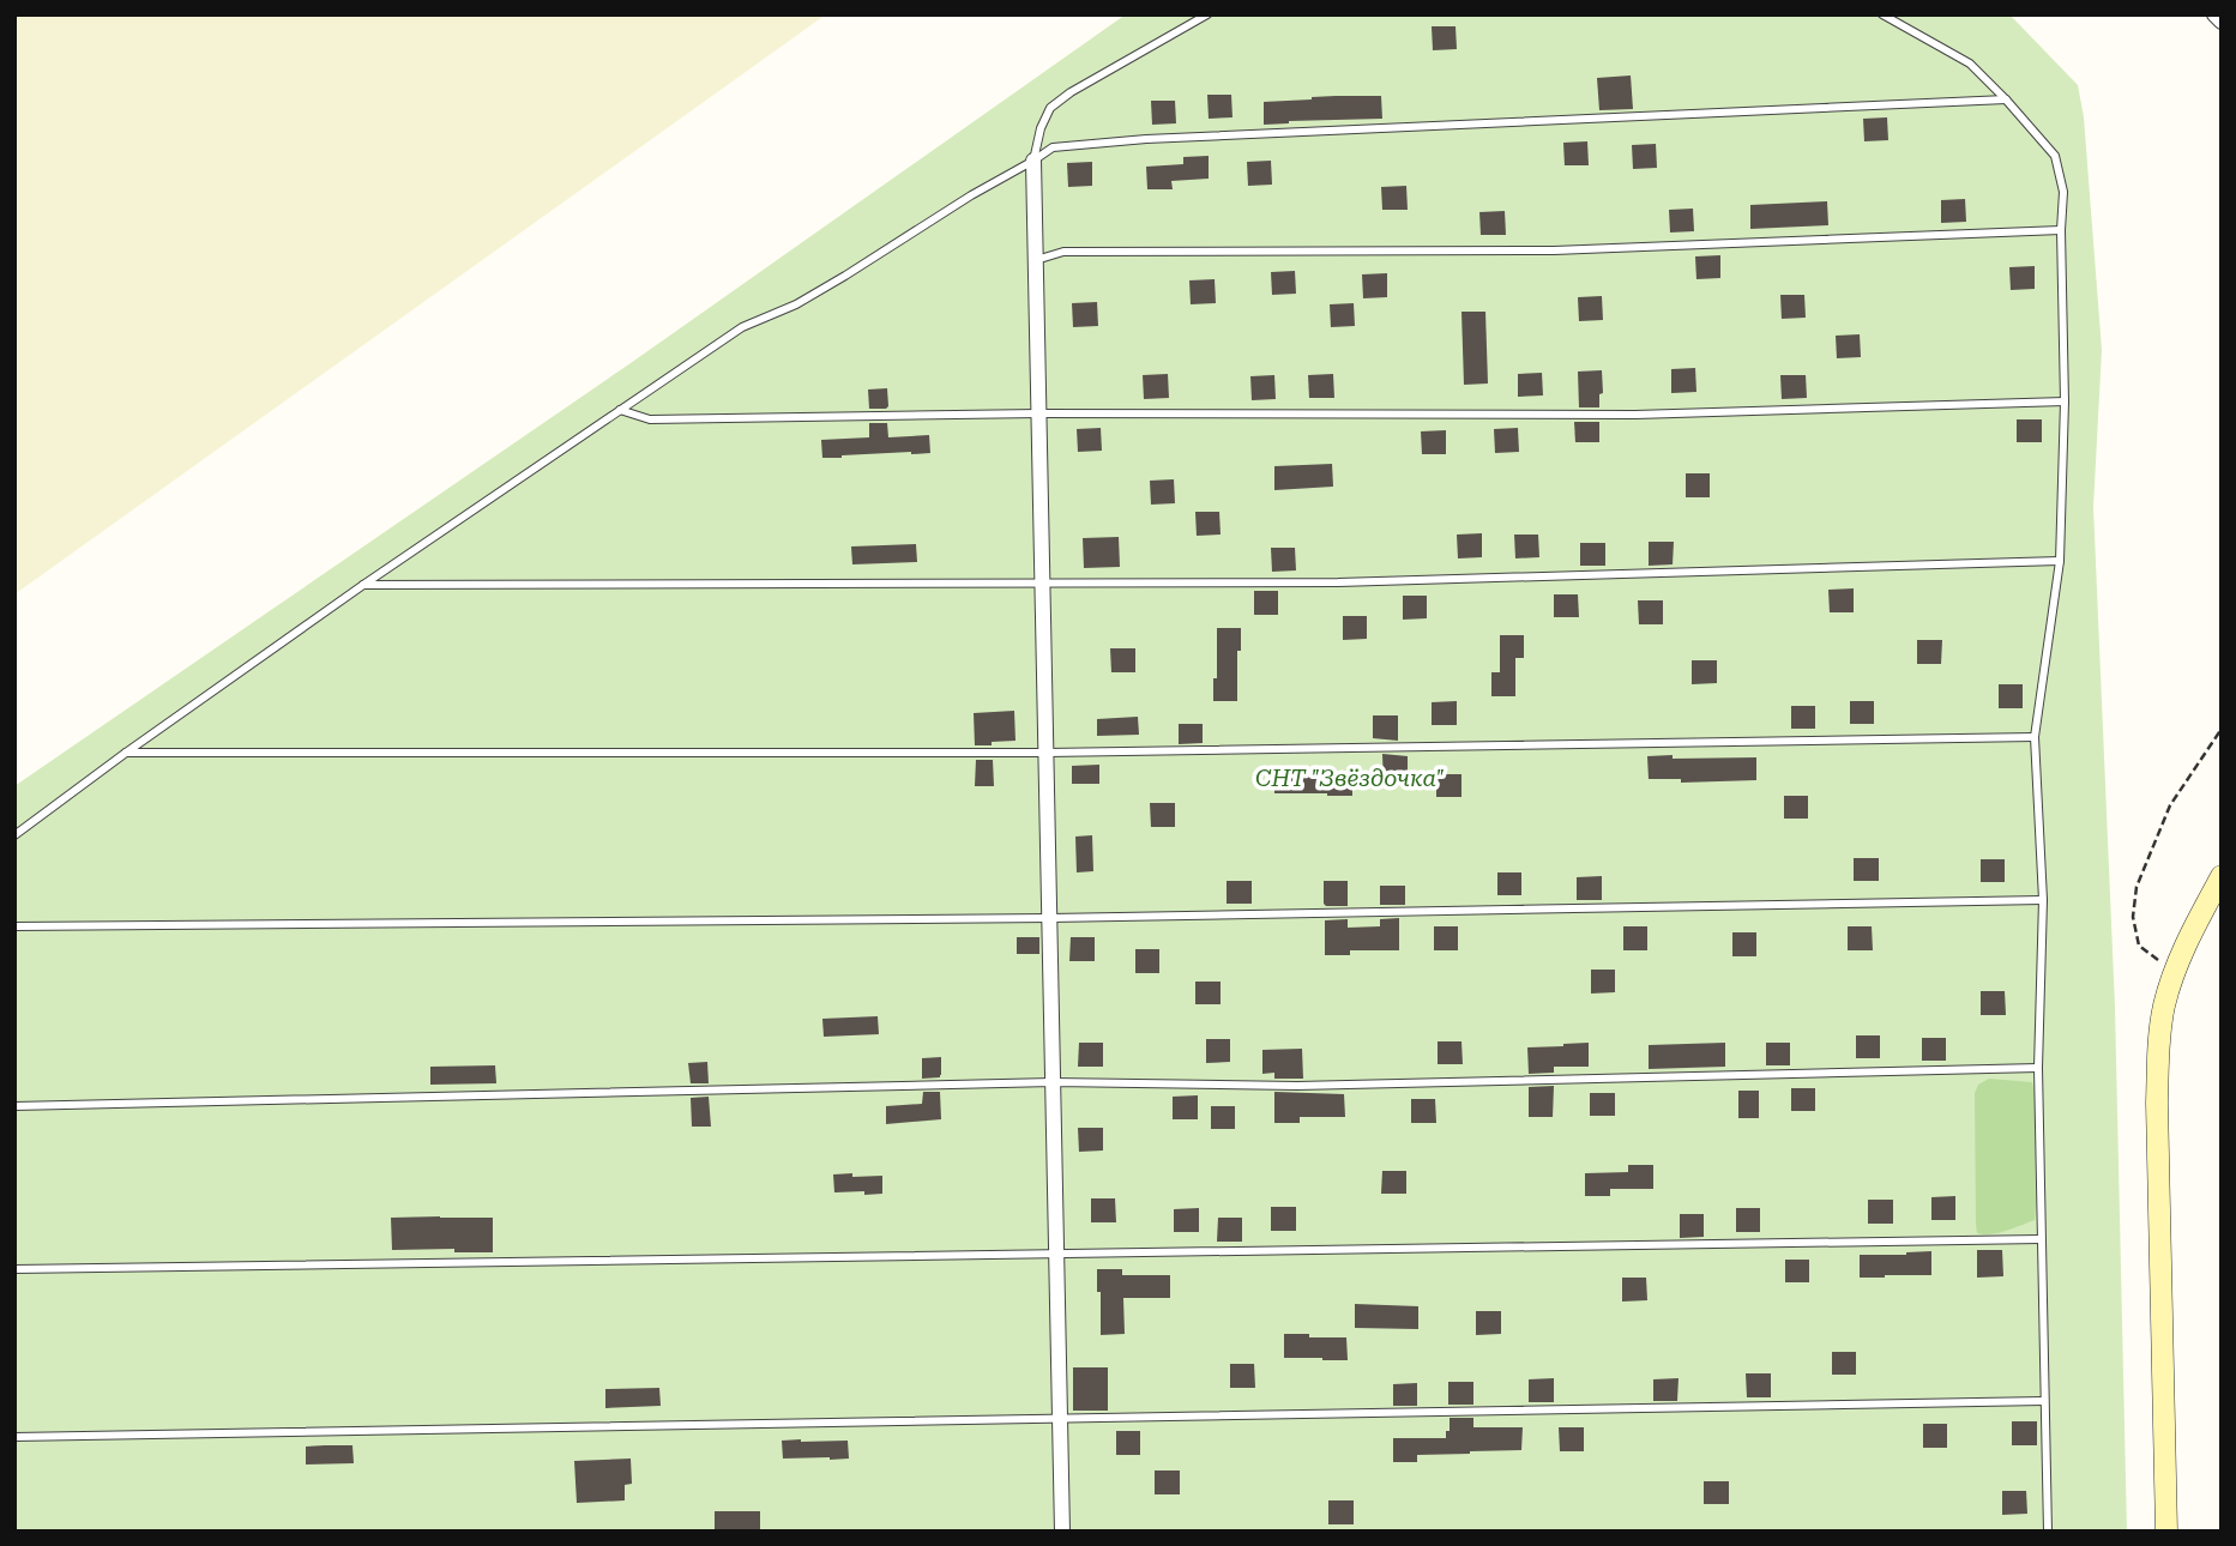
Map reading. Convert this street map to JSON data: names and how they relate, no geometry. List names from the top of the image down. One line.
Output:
{"parks":["СНТ \"Звёздочка\""]}
